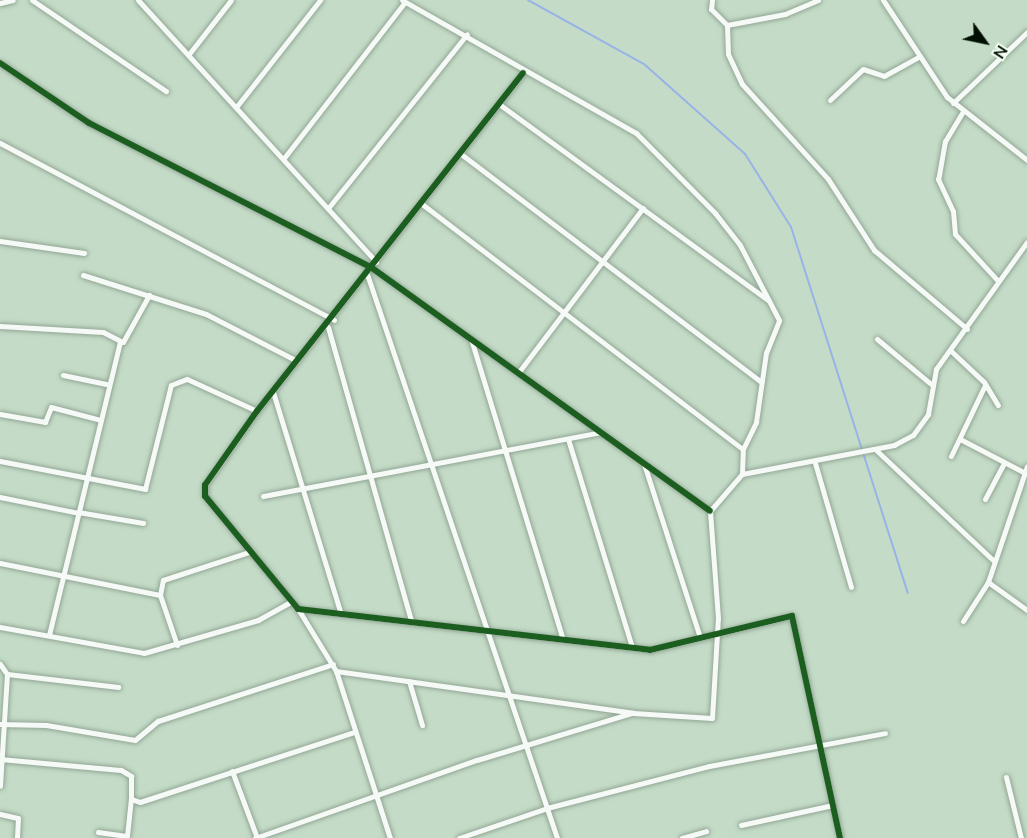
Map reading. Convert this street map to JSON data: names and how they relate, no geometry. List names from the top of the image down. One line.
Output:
{"north":"bottom right"}
